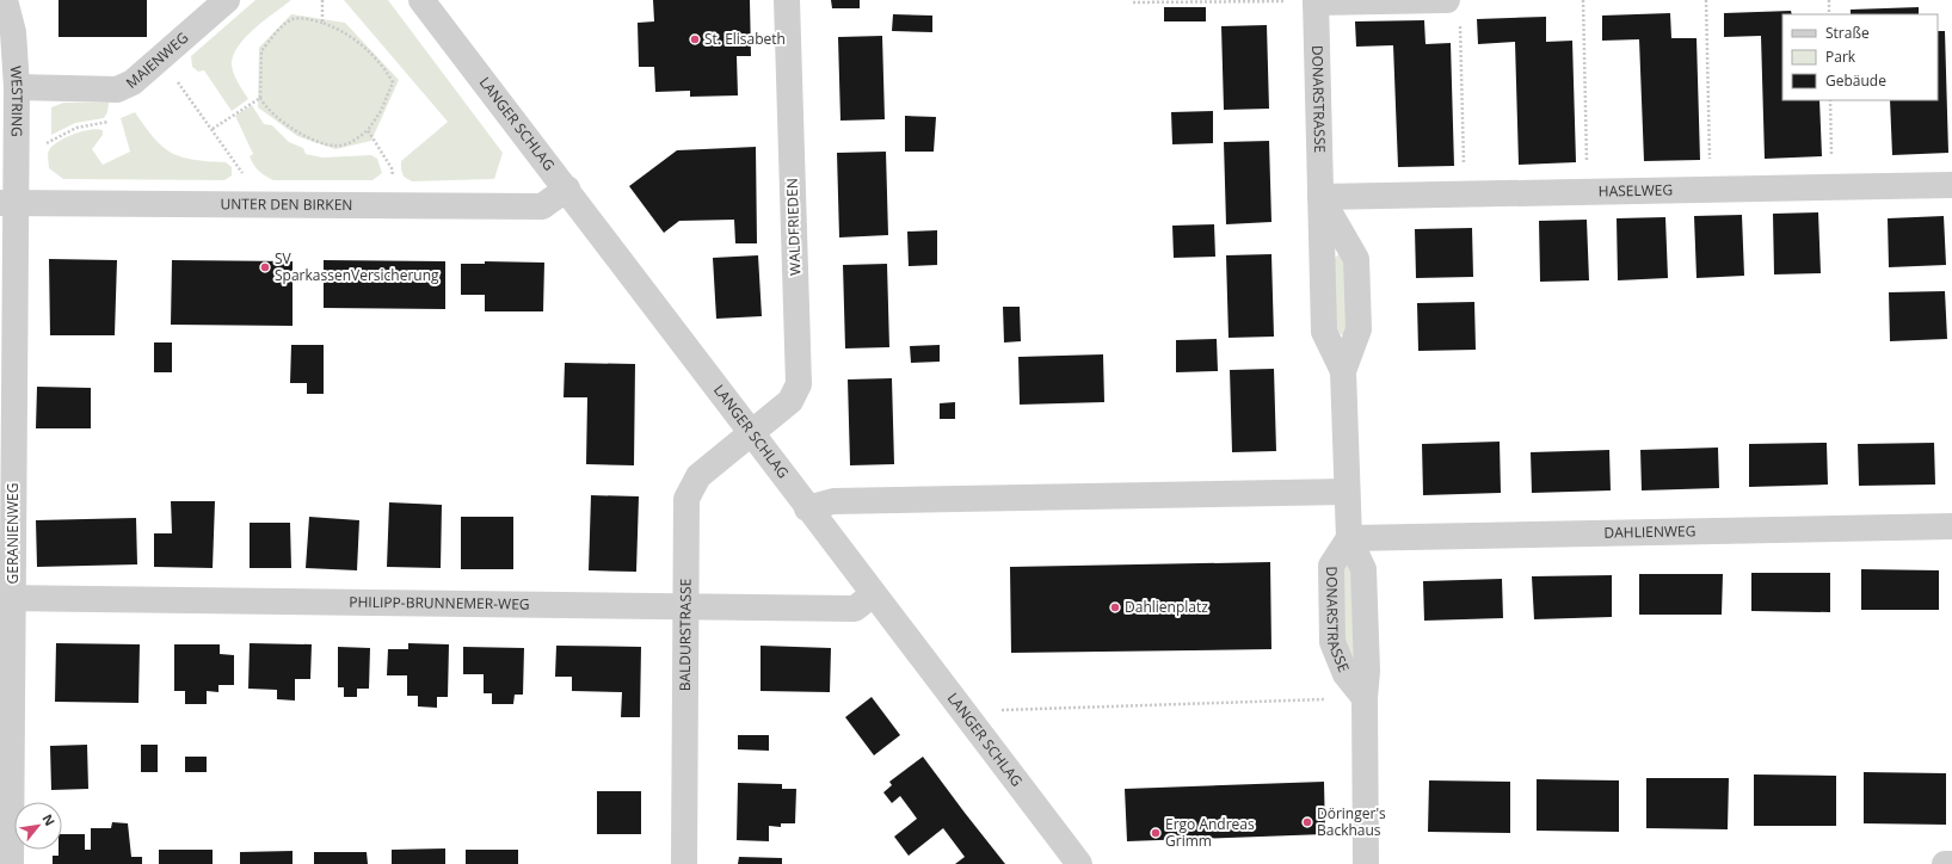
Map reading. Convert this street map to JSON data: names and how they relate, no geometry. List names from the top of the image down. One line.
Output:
{"streets":{"street":["MAIENWEG","DONARSTRASSE","WESTRING","LANGER SCHLAG","HASELWEG","UNTER DEN BIRKEN","WALDFRIEDEN","DAHLIENWEG","GERANIENWEG","PHILIPP-BRUNNEMER-WEG","BALDURSTRASSE"]},"crossings":[["MAIENWEG","WESTRING"],["DONARSTRASSE","HASELWEG"],["DONARSTRASSE","DAHLIENWEG"],["WESTRING","UNTER DEN BIRKEN"],["WESTRING","GERANIENWEG"],["LANGER SCHLAG","UNTER DEN BIRKEN"],["LANGER SCHLAG","WALDFRIEDEN"],["LANGER SCHLAG","PHILIPP-BRUNNEMER-WEG"],["LANGER SCHLAG","BALDURSTRASSE"],["UNTER DEN BIRKEN","GERANIENWEG"],["WALDFRIEDEN","BALDURSTRASSE"],["GERANIENWEG","PHILIPP-BRUNNEMER-WEG"],["PHILIPP-BRUNNEMER-WEG","BALDURSTRASSE"]],"places":["St. Elisabeth","SV SparkassenVersicherung","Dahlienplatz","Döringer's Backhaus","Ergo Andreas Grimm"],"legend":["Straße","Park","Gebäude"],"north":"top right"}
